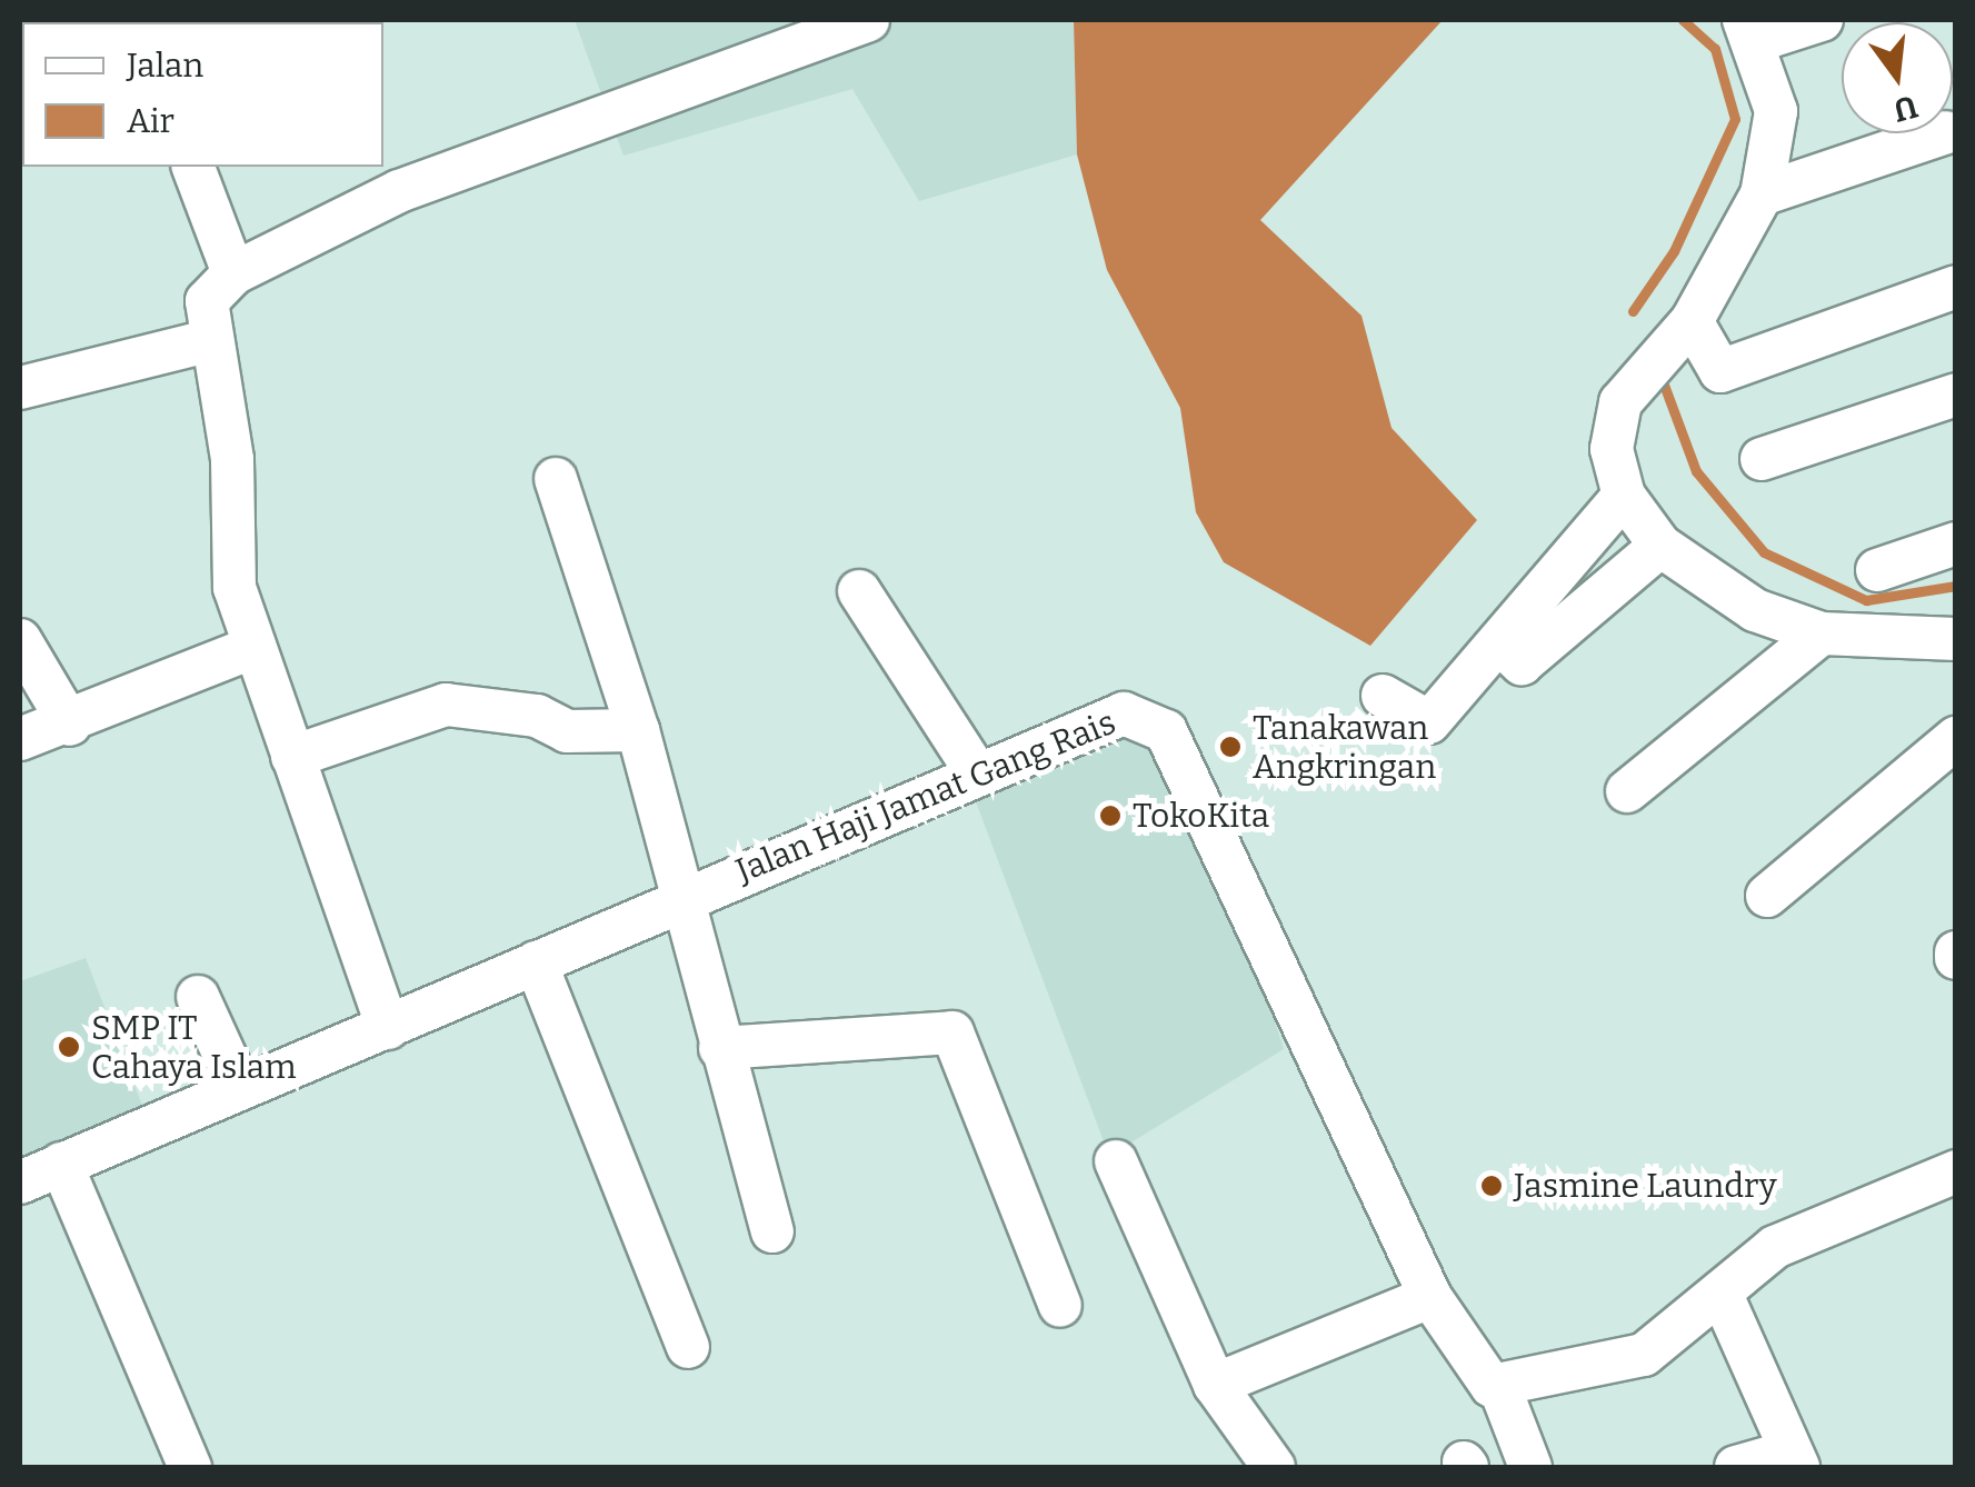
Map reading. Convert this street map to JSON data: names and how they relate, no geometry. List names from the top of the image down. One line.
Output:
{"streets":{"street":["Jalan Haji Jamat Gang Rais"]},"places":["Tanakawan Angkringan","TokoKita","SMP IT Cahaya Islam","Jasmine Laundry"],"legend":["Jalan","Air"],"north":"bottom"}
